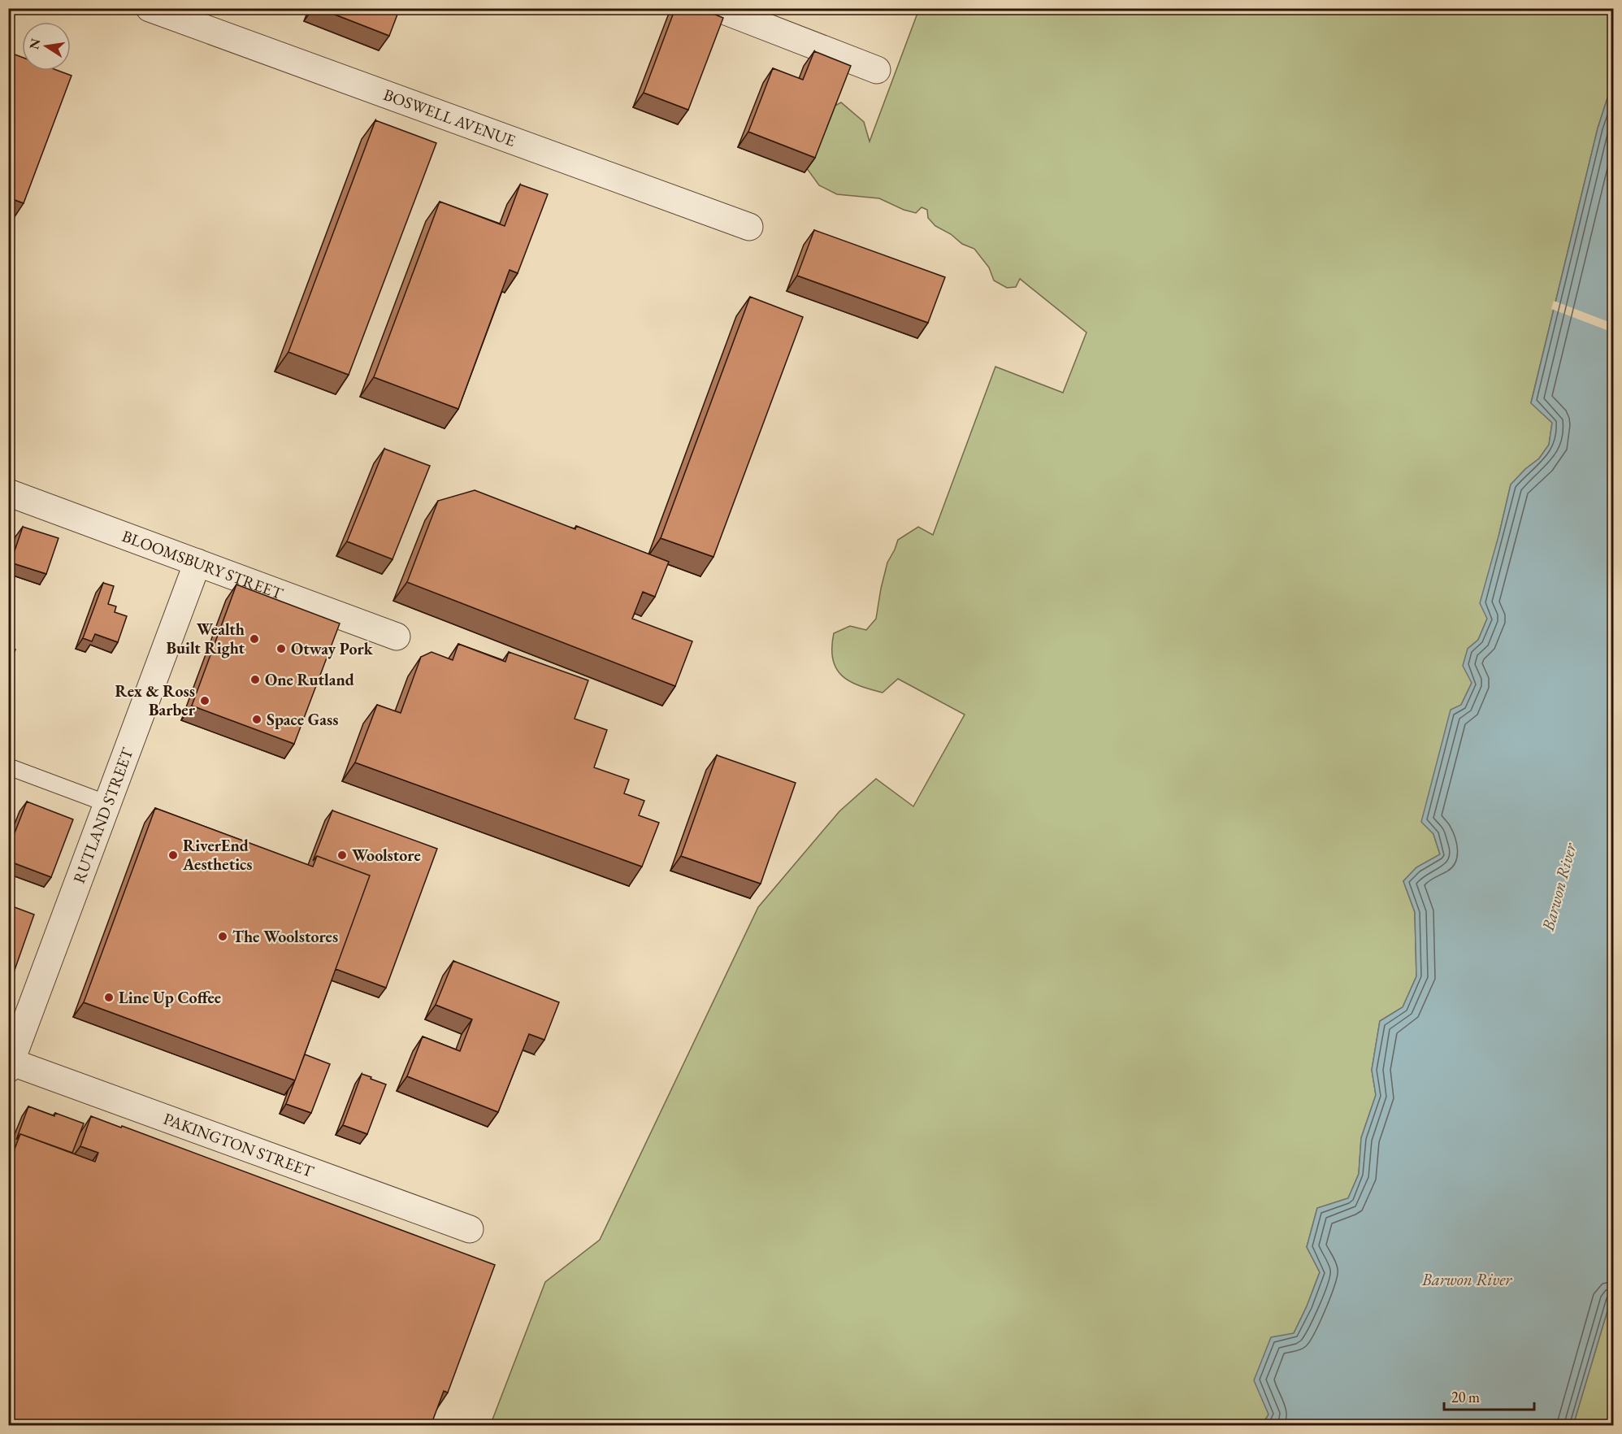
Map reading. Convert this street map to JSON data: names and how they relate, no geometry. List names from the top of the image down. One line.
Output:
{"streets":{"street":["BOSWELL AVENUE","BLOOMSBURY STREET","RUTLAND STREET","PAKINGTON STREET"]},"crossings":[["BLOOMSBURY STREET","RUTLAND STREET"],["RUTLAND STREET","PAKINGTON STREET"]],"water":["Barwon River"],"places":["Wealth Built Right","Otway Pork","One Rutland","Rex & Ross Barber","Space Gass","RiverEnd Aesthetics","Woolstore","The Woolstores","Line Up Coffee"],"scale_bar":"20 m","north":"left"}
